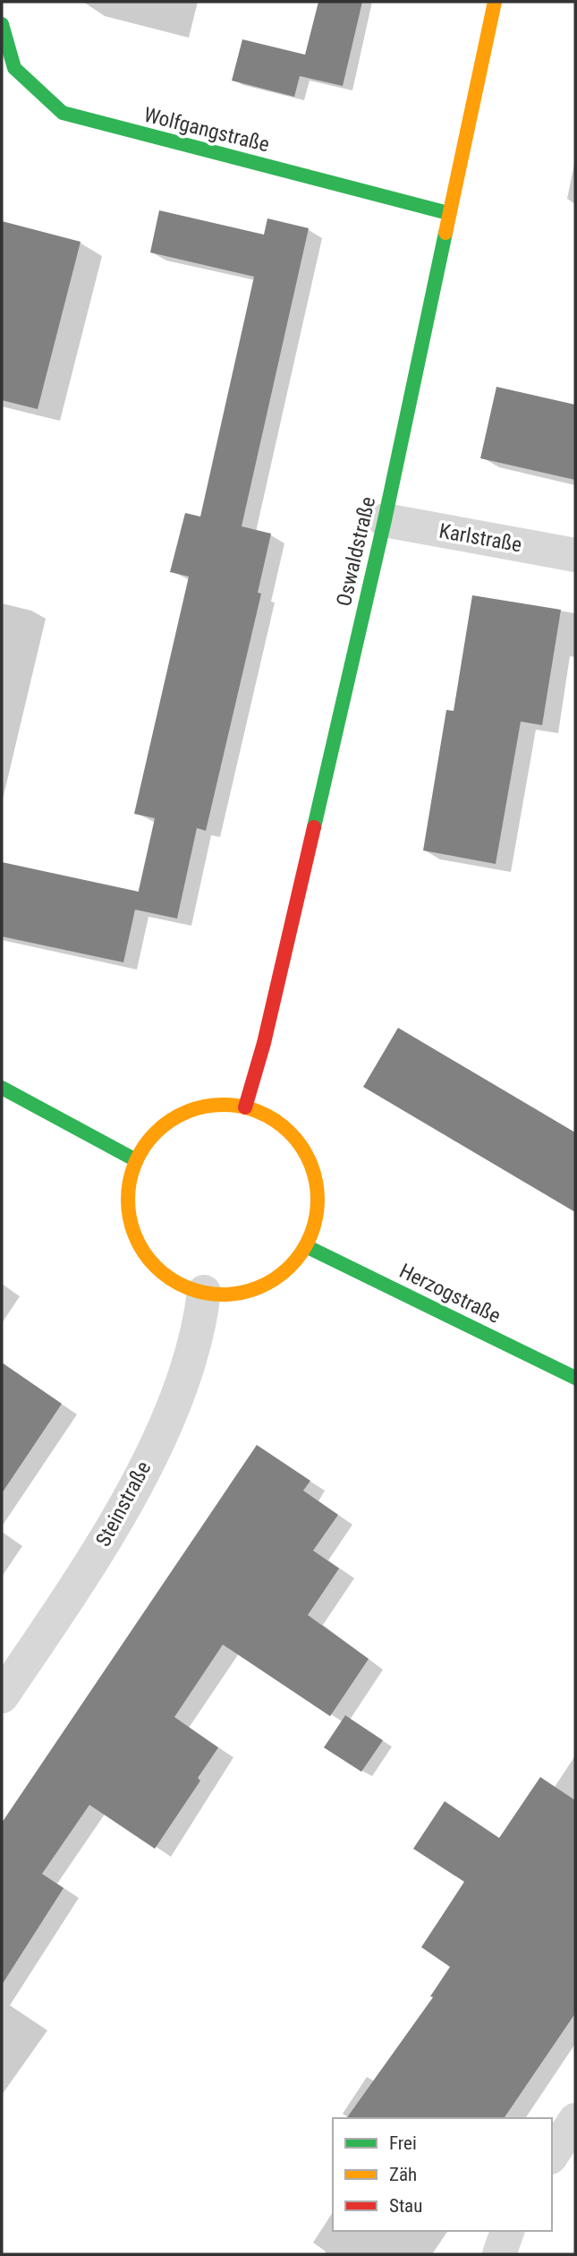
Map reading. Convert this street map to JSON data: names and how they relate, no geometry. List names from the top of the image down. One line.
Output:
{"streets":{"street":["Wolfgangstraße","Karlstraße","Oswaldstraße","Herzogstraße","Steinstraße"]},"crossings":[["Wolfgangstraße","Oswaldstraße"],["Karlstraße","Oswaldstraße"],["Oswaldstraße","Herzogstraße"],["Oswaldstraße","Steinstraße"],["Herzogstraße","Steinstraße"]],"legend":["Frei","Zäh","Stau"]}
